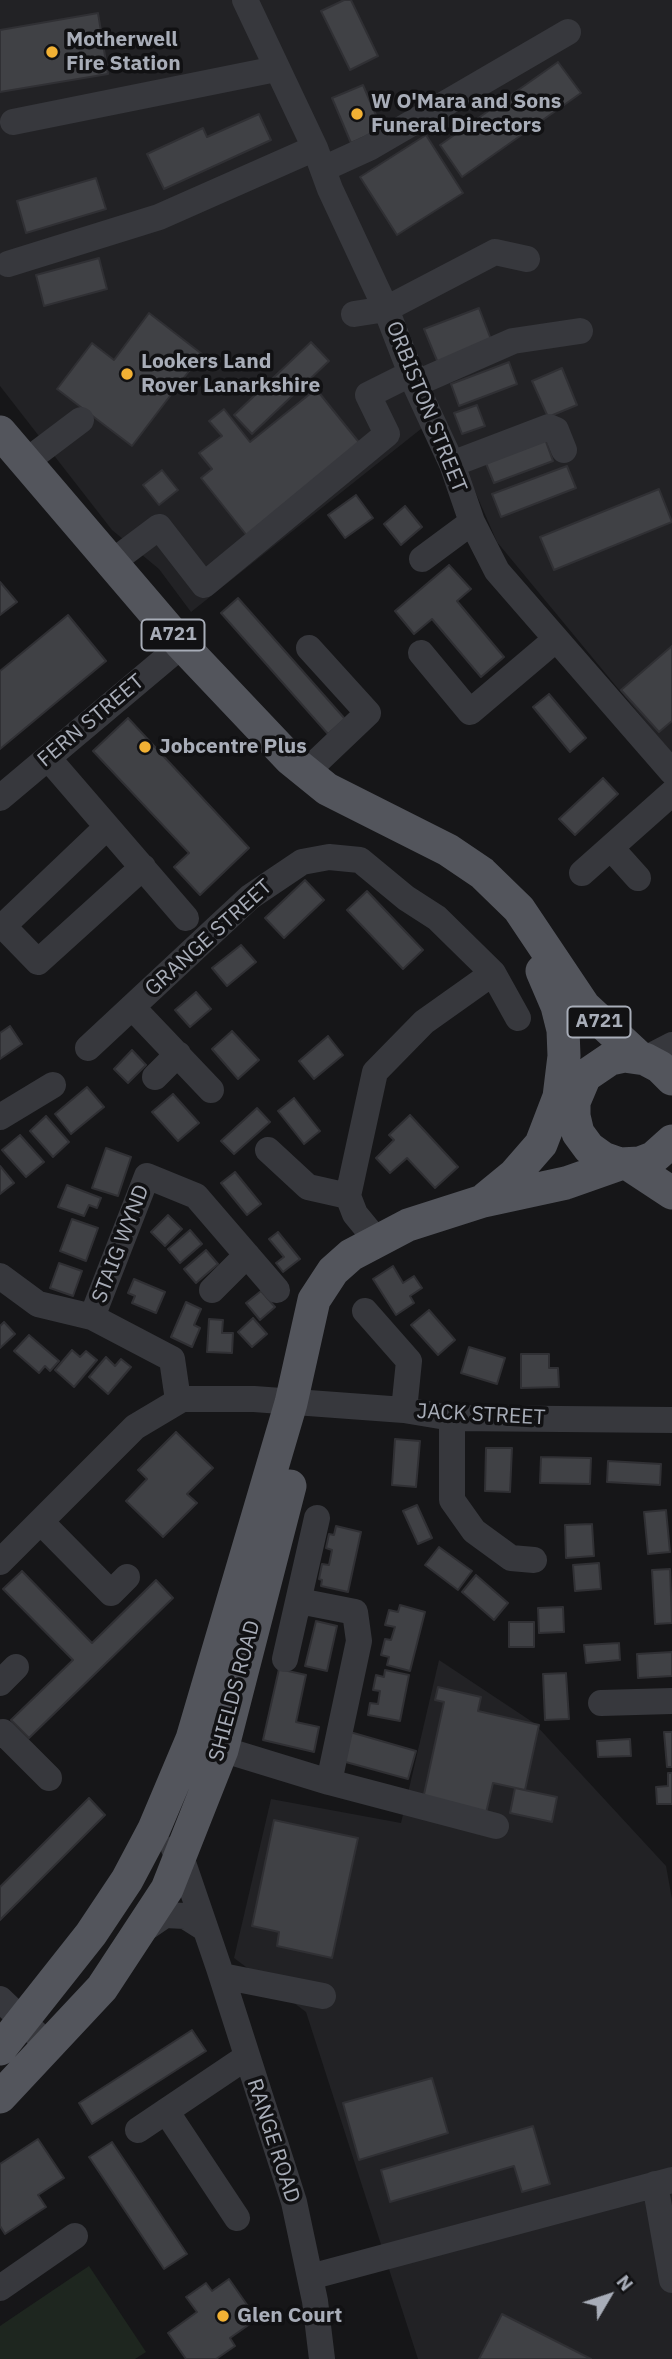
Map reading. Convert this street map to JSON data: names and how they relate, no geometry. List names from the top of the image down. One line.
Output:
{"streets":{"main road":["A721","SHIELDS ROAD"],"street":["ORBISTON STREET","FERN STREET","GRANGE STREET","STAIG WYND","JACK STREET","RANGE ROAD"]},"crossings":[["A721","FERN STREET"],["JACK STREET","SHIELDS ROAD"],["SHIELDS ROAD","RANGE ROAD"]],"places":["Motherwell Fire Station","W O'Mara and Sons Funeral Directors","Lookers Land Rover Lanarkshire","Jobcentre Plus","Glen Court"],"north":"top right"}
